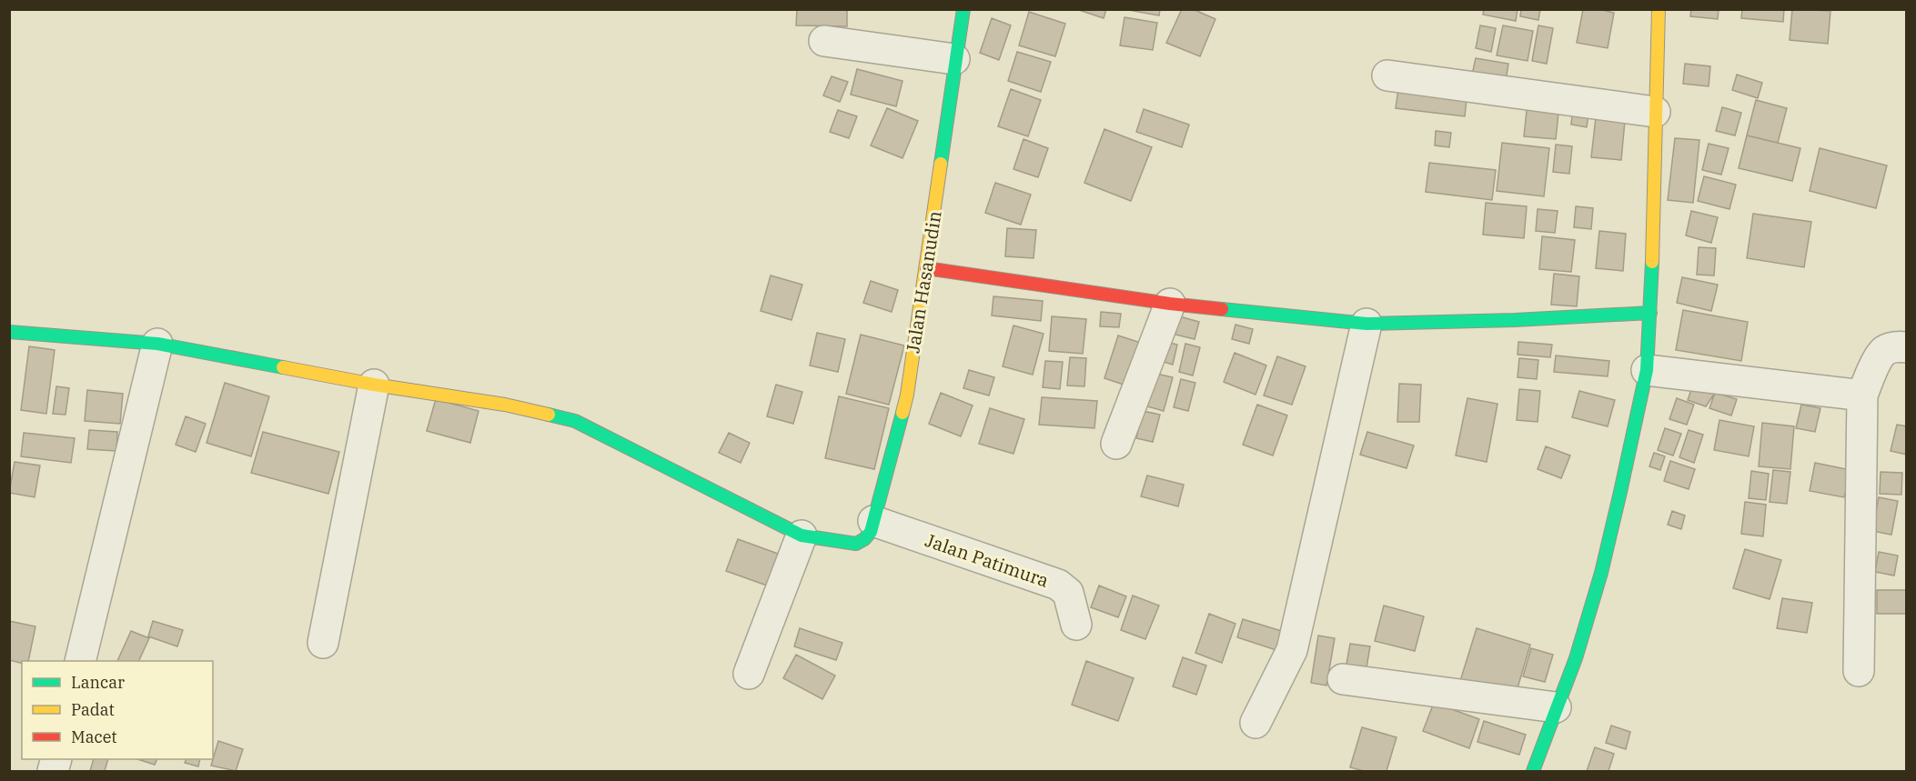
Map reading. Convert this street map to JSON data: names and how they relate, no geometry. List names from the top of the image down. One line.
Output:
{"streets":{"street":["Jalan Hasanudin","Jalan Patimura"]},"crossings":[["Jalan Hasanudin","Jalan Patimura"]],"legend":["Lancar","Padat","Macet"]}
